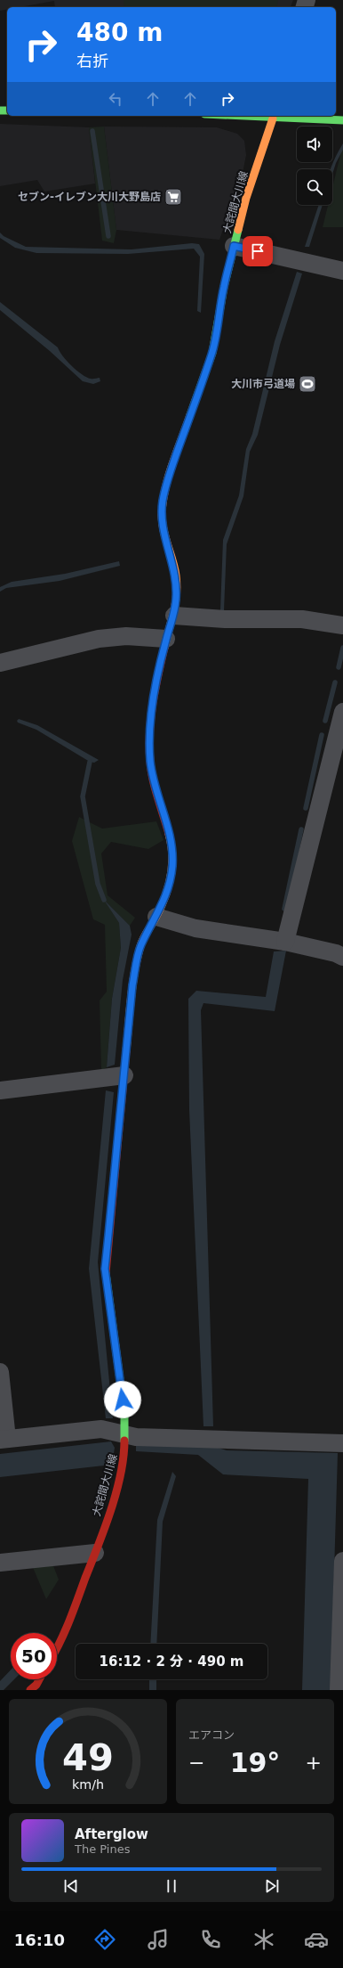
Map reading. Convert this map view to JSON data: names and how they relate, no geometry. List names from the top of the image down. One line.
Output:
{"streets":{"main road":["大詫間大川線"]},"places":{"supermarket":["セブン-イレブン大川大野島店"],"sports":["大川市弓道場"]},"page":{"turn":["480 m","右折"],"limit":"50","trip":"16:12 · 2 分 · 490 m","tile":"エアコン","heat":["−","19°","+"],"song":["Afterglow","The Pines"],"tabs":"16:10","gauge":["49","km/h"]}}
